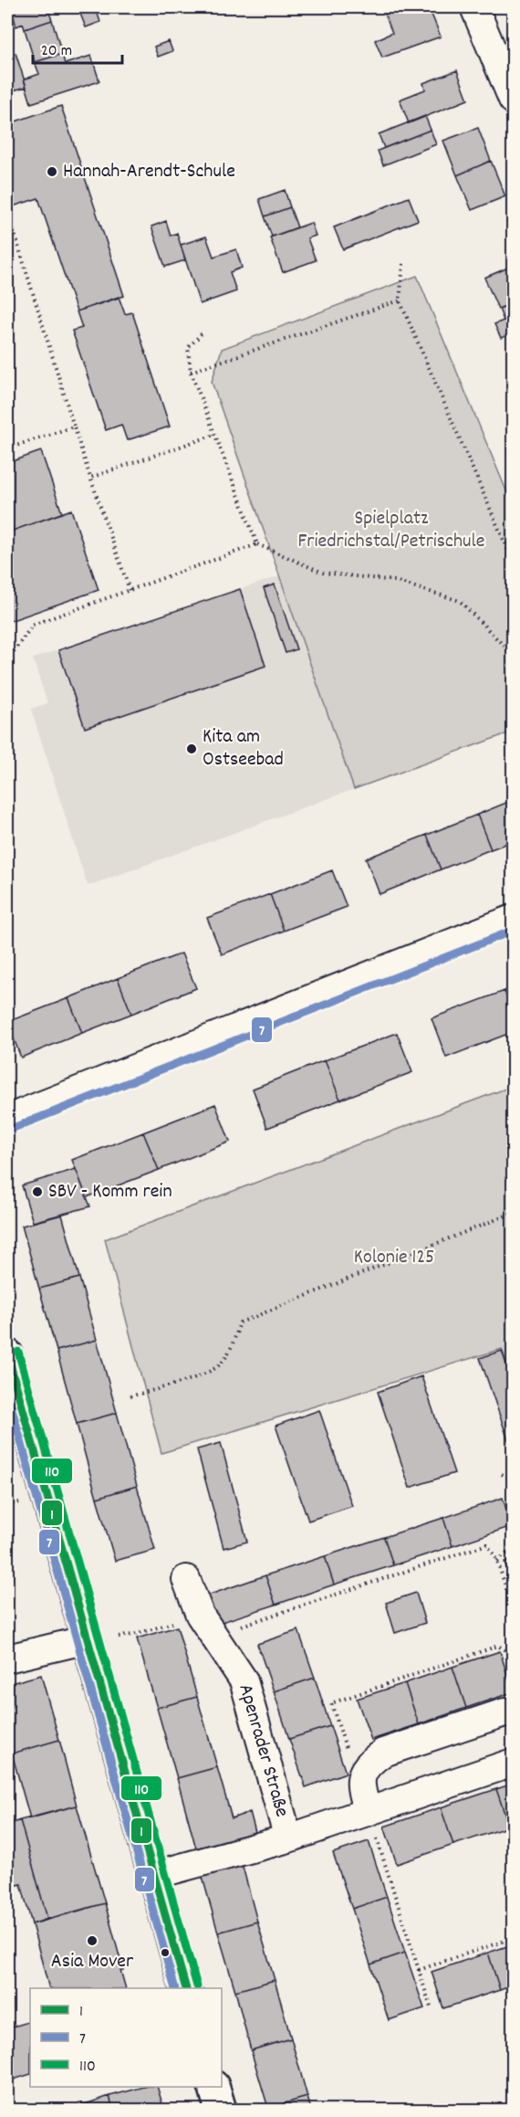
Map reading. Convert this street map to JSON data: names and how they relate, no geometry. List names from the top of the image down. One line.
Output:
{"streets":{"street":["Apenrader Straße"]},"parks":["Spielplatz Friedrichstal/Petrischule","Kolonie 125"],"places":["Hannah-Arendt-Schule","Kita am Ostseebad","SBV - Komm rein","Asia Mover"],"lines":["transit line 7","transit line 110","transit line 1"],"legend":["1","7","110"],"scale_bar":"20 m"}
